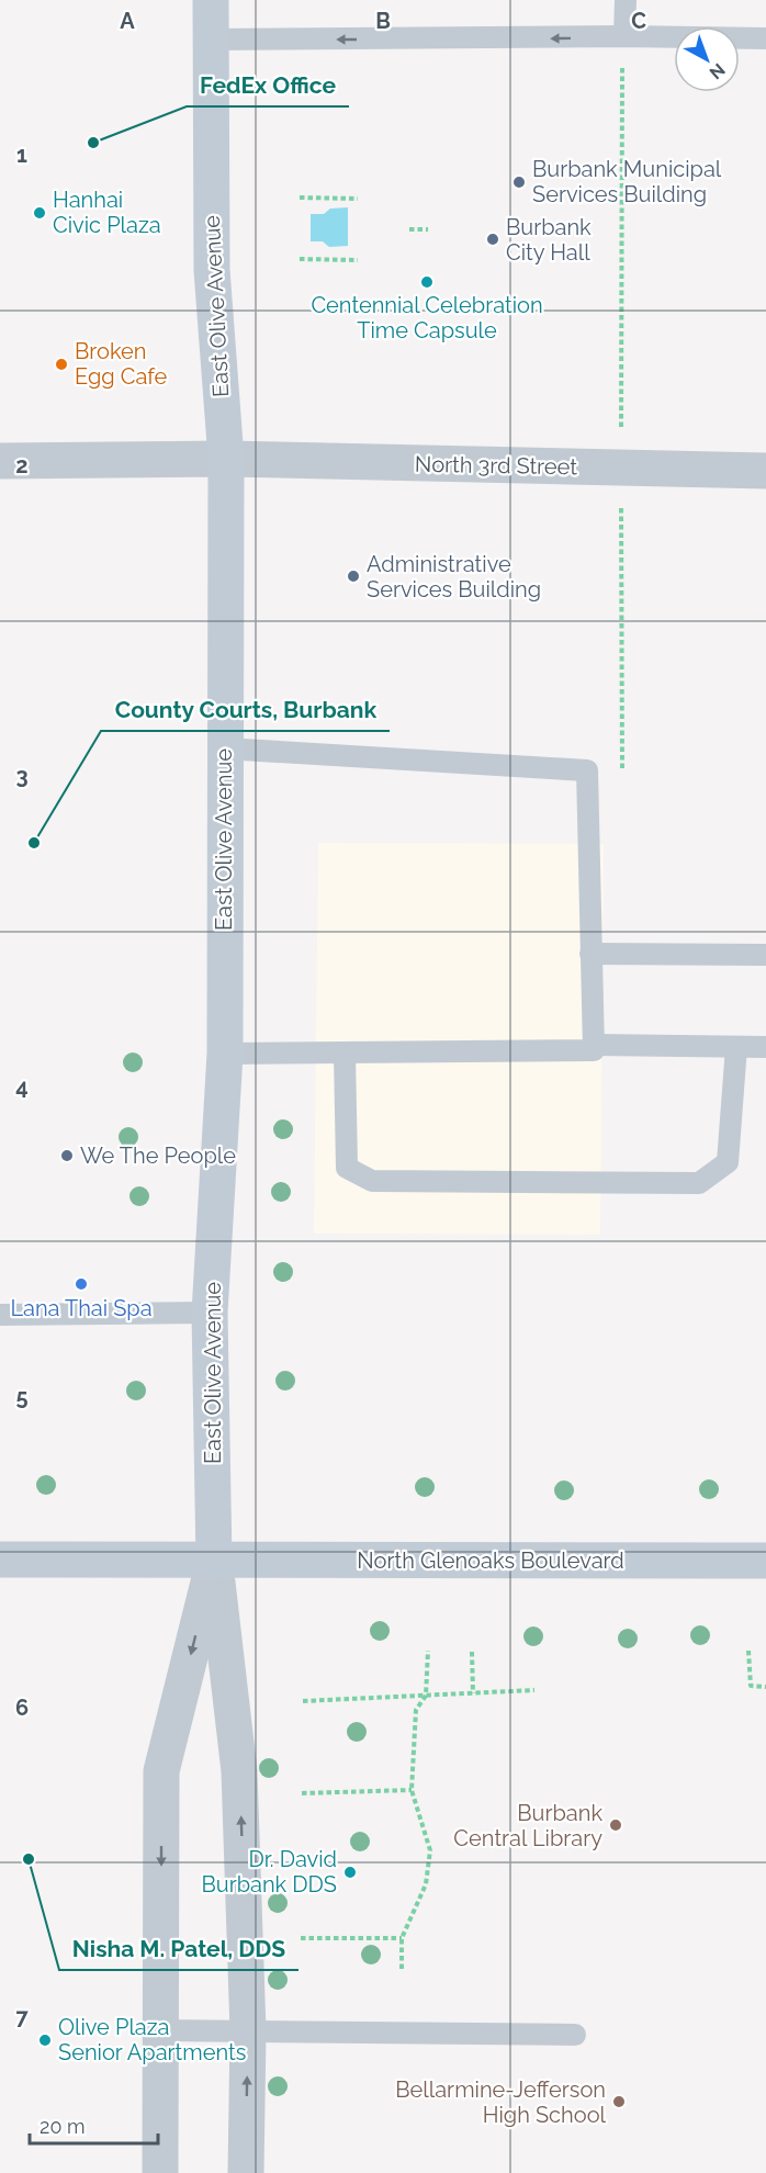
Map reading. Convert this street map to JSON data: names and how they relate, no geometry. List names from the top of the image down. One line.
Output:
{"streets":{"main road":["East Olive Avenue","North Glenoaks Boulevard"],"street":["North 3rd Street"]},"crossings":[["East Olive Avenue","North 3rd Street"],["East Olive Avenue","North Glenoaks Boulevard"]],"places":["FedEx Office","Burbank Municipal Services Building","Hanhai Civic Plaza","Burbank City Hall","Centennial Celebration Time Capsule","Broken Egg Cafe","Administrative Services Building","County Courts, Burbank","We The People","Lana Thai Spa","Burbank Central Library","Nisha M. Patel, DDS","Dr. David Burbank DDS","Olive Plaza Senior Apartments","Bellarmine-Jefferson High School"],"scale_bar":"20 m","north":"bottom right","grid":{"columns":["A","B","C"],"rows":["1","2","3","4","5","6","7"]}}
